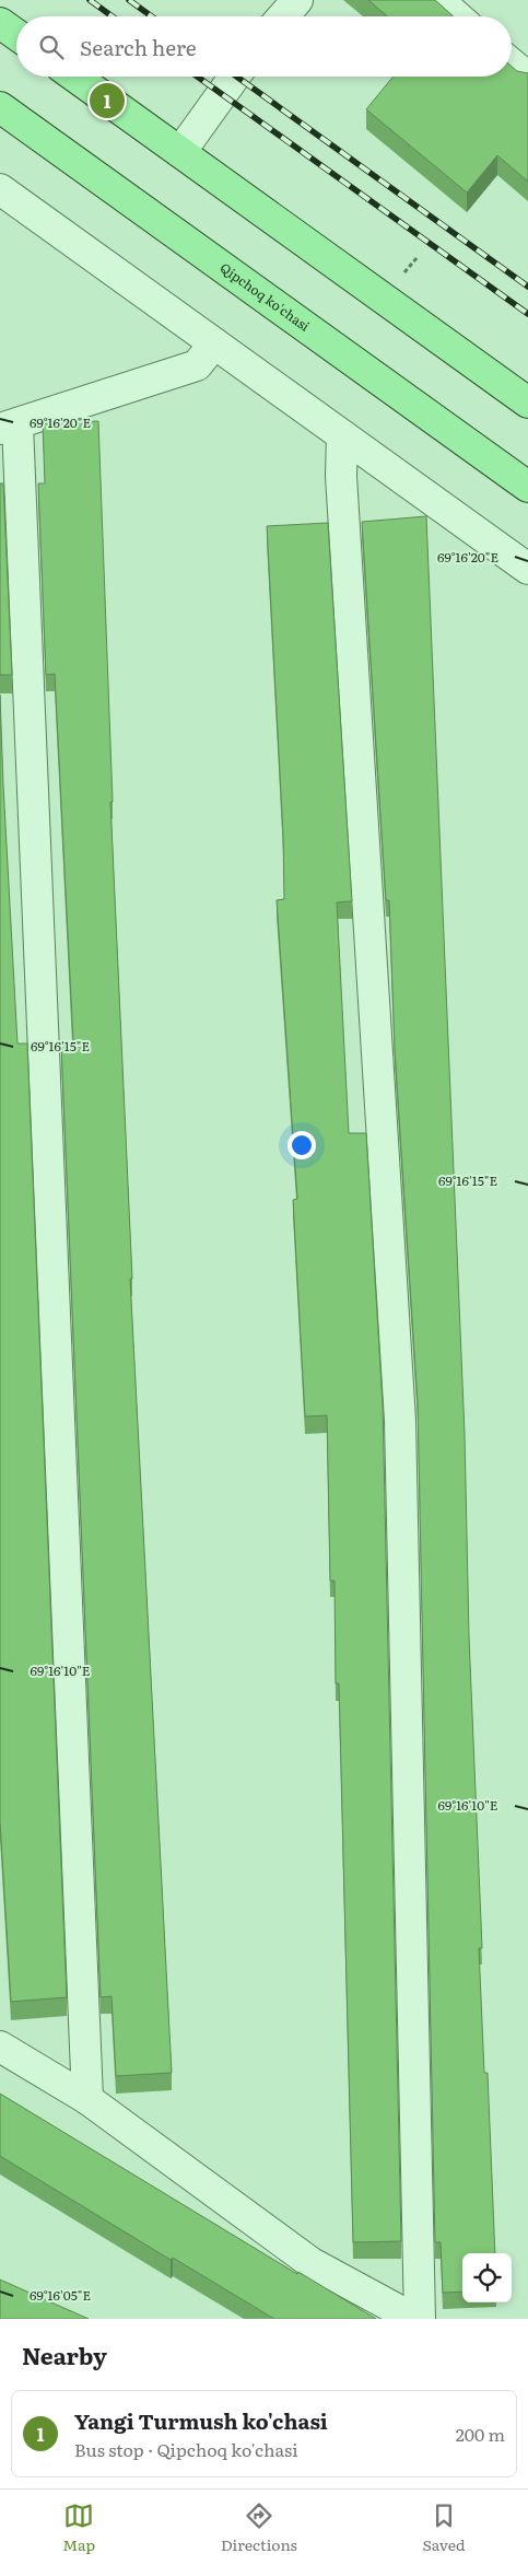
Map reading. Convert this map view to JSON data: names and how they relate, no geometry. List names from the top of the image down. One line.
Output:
{"streets":{"main road":["Qipchoq ko'chasi"]},"page":{"search":"Search here","pins":"1","heading":"Nearby","list":[{"mark":"1","name":"Yangi Turmush ko'chasi","note":"Bus stop · Qipchoq ko'chasi","value":"200 m"}],"nav":["Map","Directions","Saved"]},"coordinates":["69°16'20\"E","69°16'15\"E","69°16'10\"E","69°16'05\"E"]}
